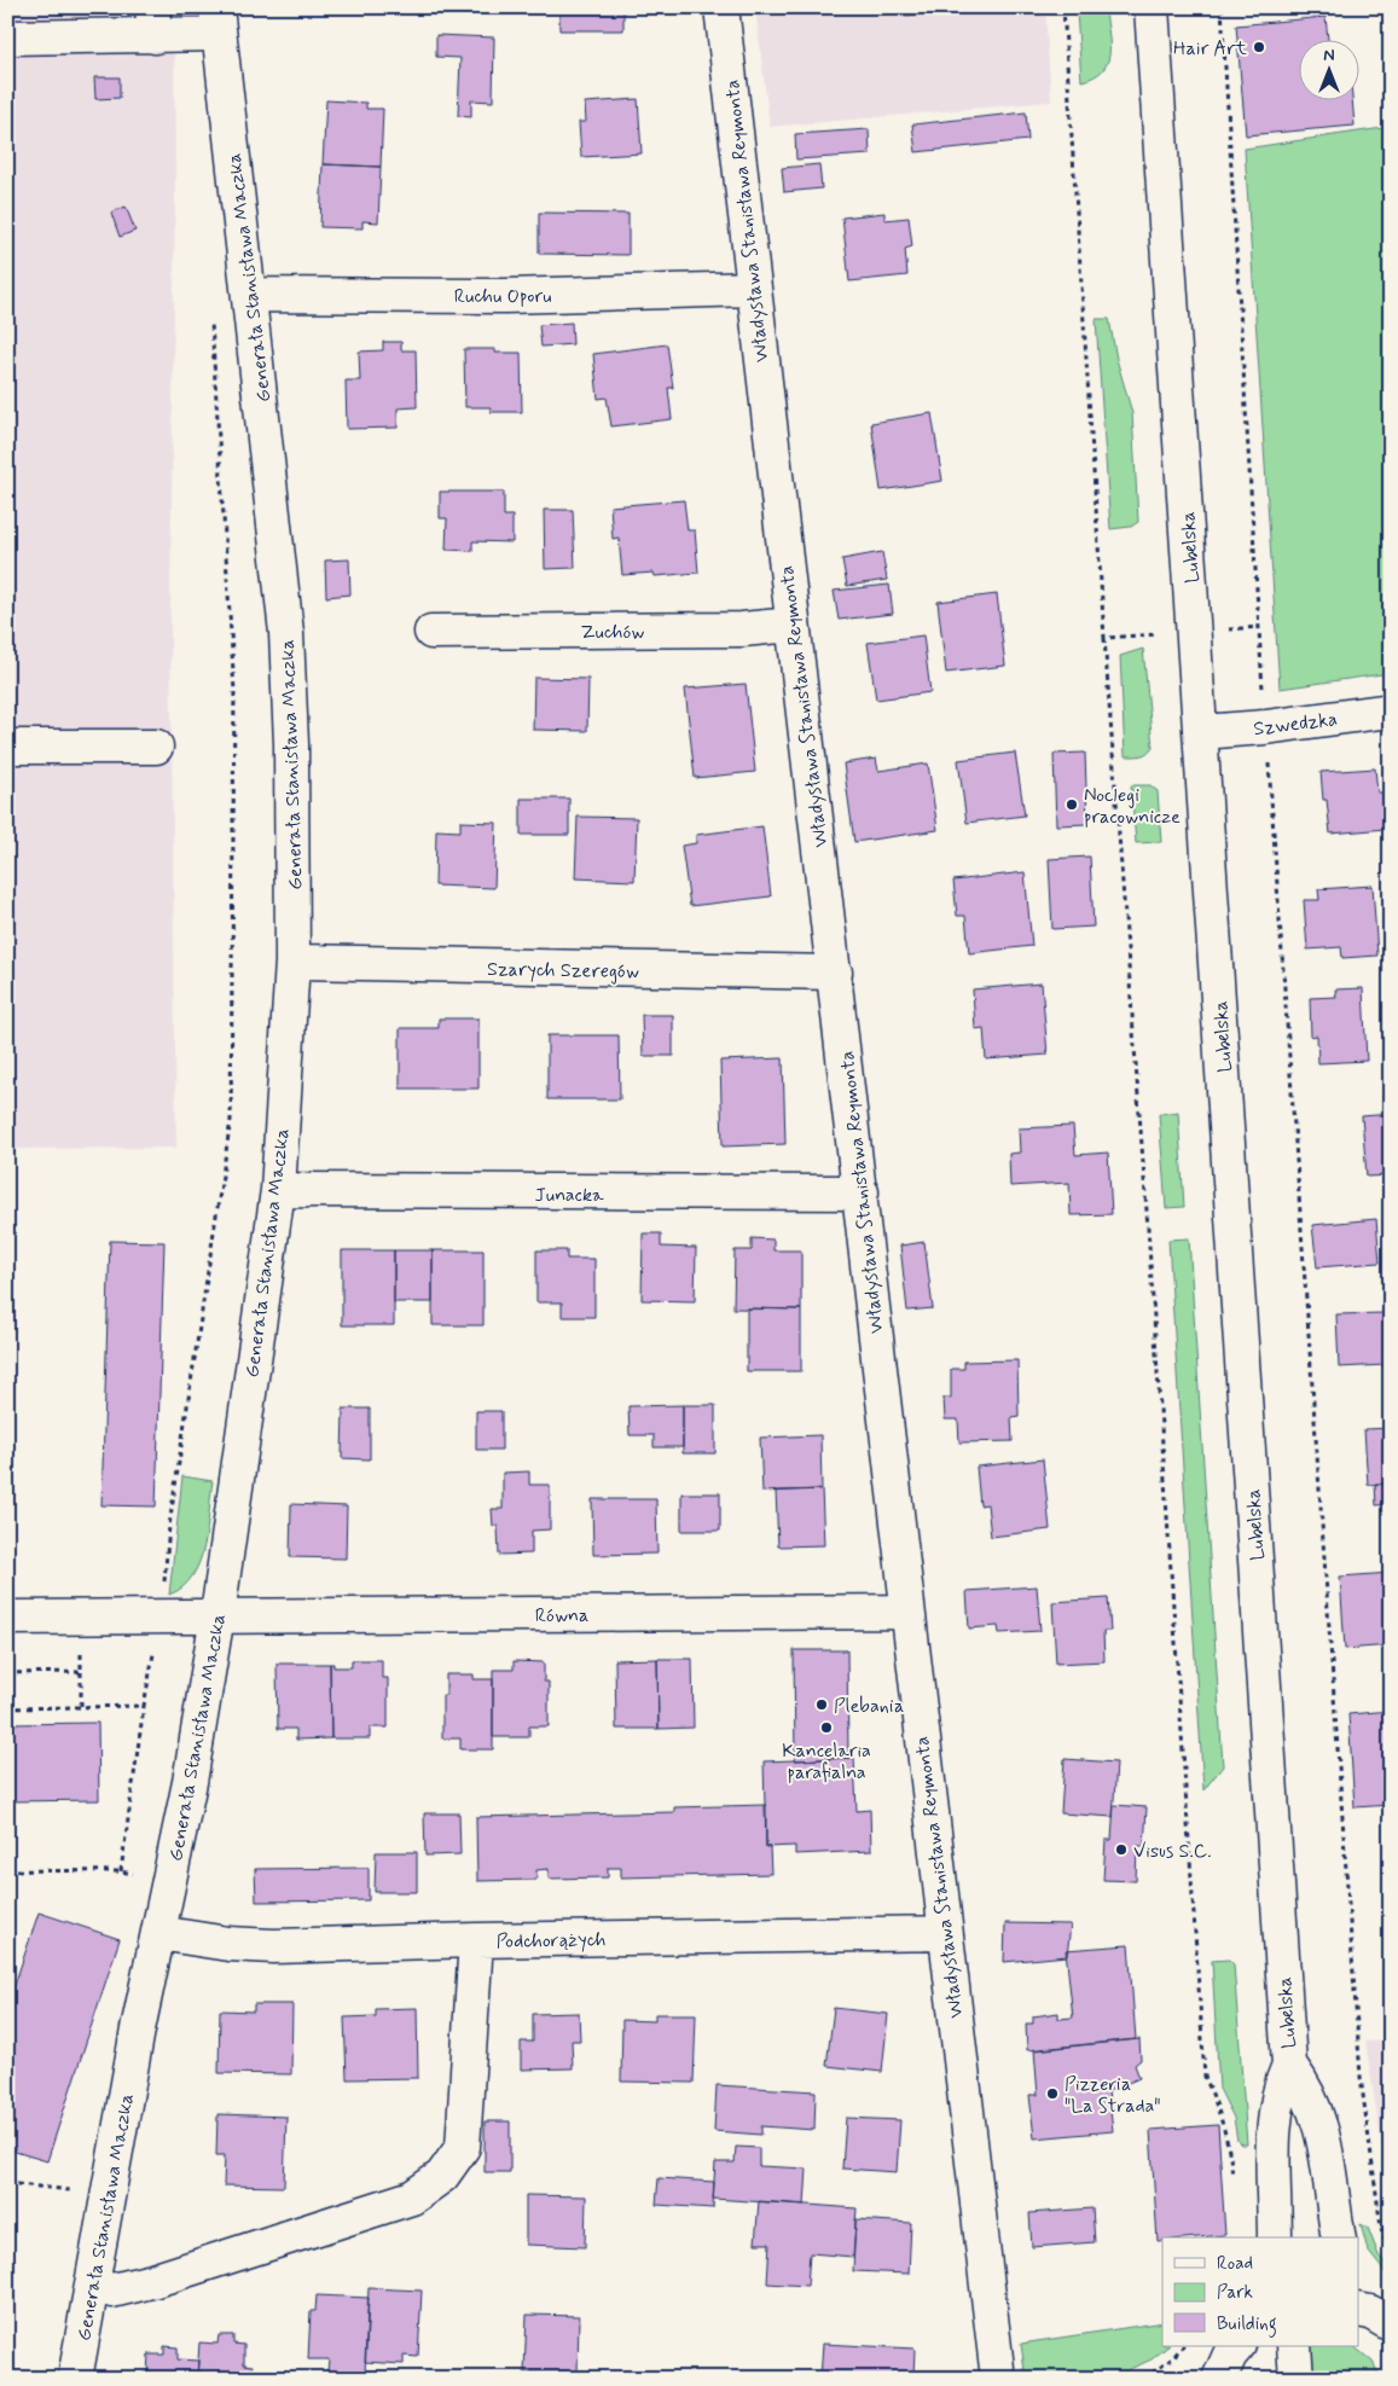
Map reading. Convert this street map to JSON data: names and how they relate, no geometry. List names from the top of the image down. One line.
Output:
{"streets":{"street":["Władysława Stanisława Reymonta","Generała Stanisława Maczka","Ruchu Oporu","Lubelska","Zuchów","Szwedzka","Szarych Szeregów","Junacka","Równa","Podchorążych"]},"crossings":[["Władysława Stanisława Reymonta","Ruchu Oporu"],["Władysława Stanisława Reymonta","Zuchów"],["Władysława Stanisława Reymonta","Szarych Szeregów"],["Władysława Stanisława Reymonta","Junacka"],["Władysława Stanisława Reymonta","Równa"],["Władysława Stanisława Reymonta","Podchorążych"],["Generała Stanisława Maczka","Ruchu Oporu"],["Generała Stanisława Maczka","Szarych Szeregów"],["Generała Stanisława Maczka","Junacka"],["Generała Stanisława Maczka","Równa"],["Generała Stanisława Maczka","Podchorążych"],["Lubelska","Szwedzka"]],"places":["Hair Art","Noclegi pracownicze","Plebania","Kancelaria parafialna","Visus S.C.","Pizzeria \"La Strada\""],"legend":["Road","Park","Building"],"north":"top"}
